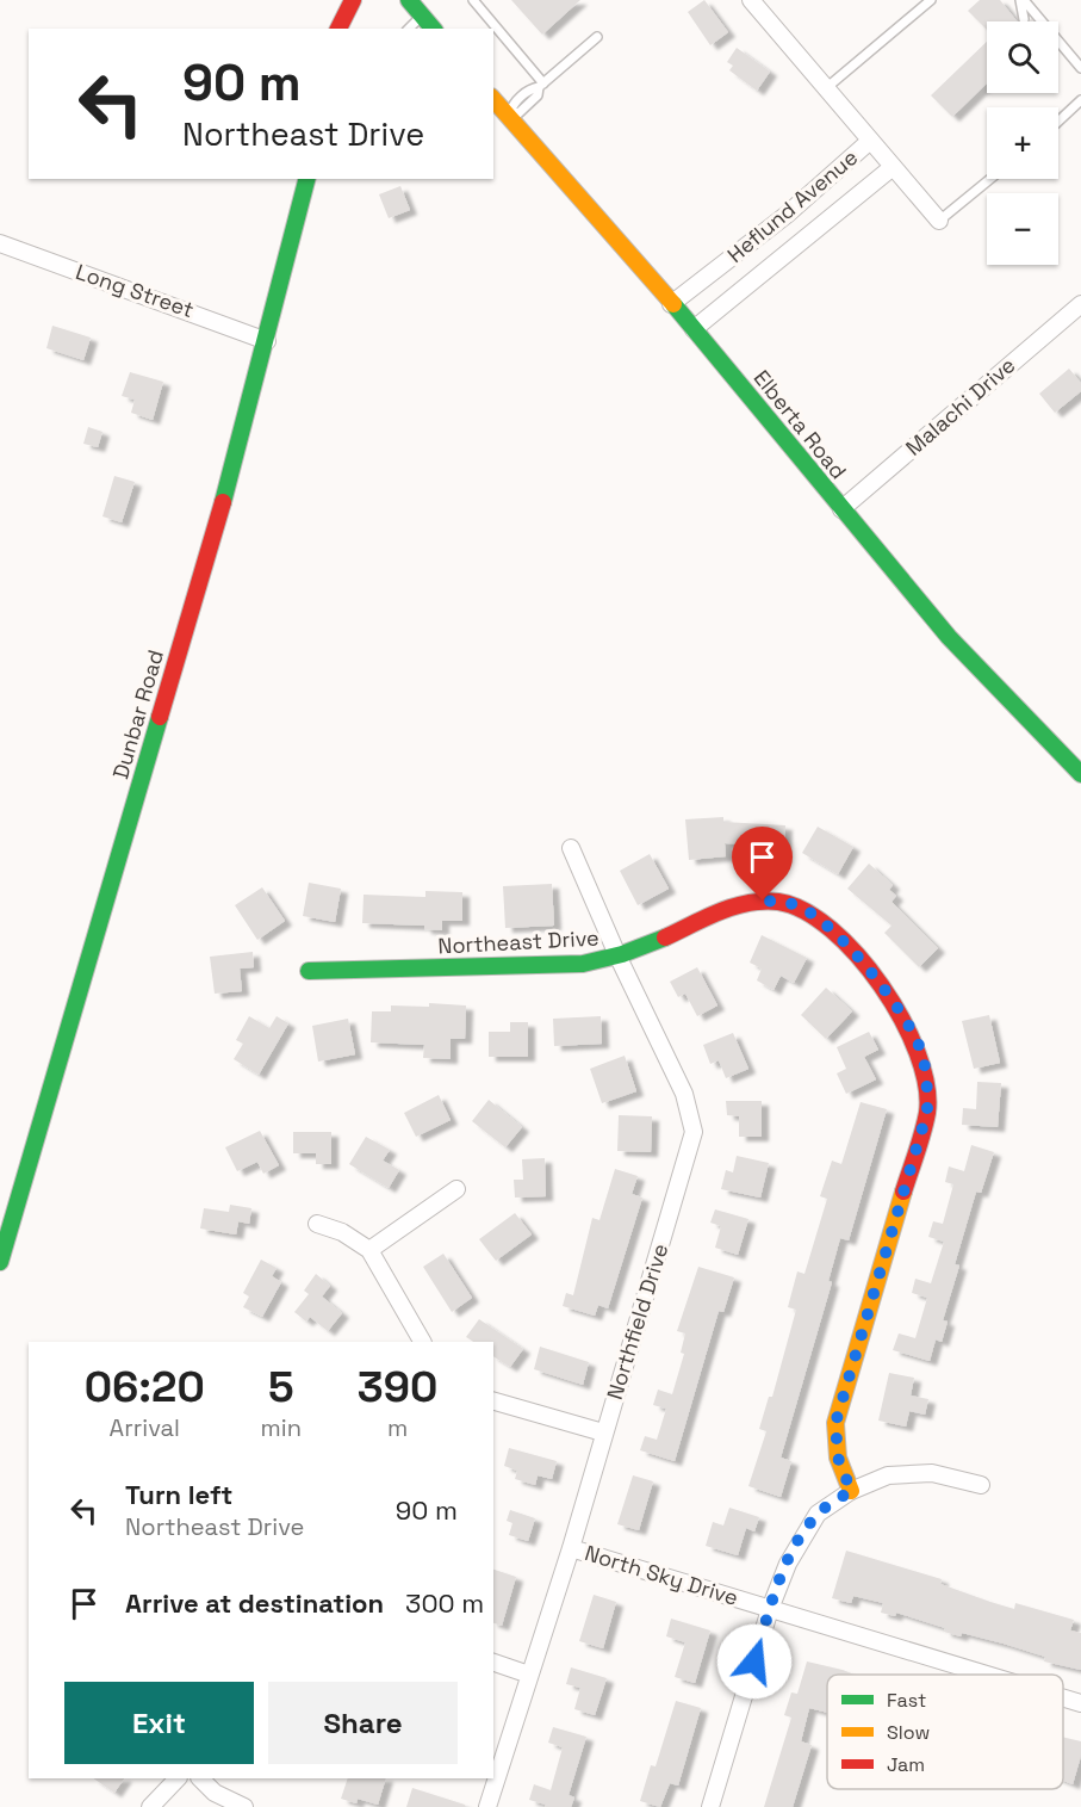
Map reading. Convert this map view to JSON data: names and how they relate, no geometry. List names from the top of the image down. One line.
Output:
{"streets":{"street":["Heflund Avenue","Long Street","Malachi Drive","Elberta Road","Dunbar Road","Northeast Drive","Northfield Drive","North Sky Drive"]},"crossings":[["Heflund Avenue","Elberta Road"],["Long Street","Dunbar Road"],["Malachi Drive","Elberta Road"],["Northeast Drive","Northfield Drive"],["Northfield Drive","North Sky Drive"]],"legend":["Fast","Slow","Jam"],"page":{"map_buttons":["+","−"],"turn":["90 m","Northeast Drive"],"eta":["06:20","Arrival","5","min","390","m"],"list":[{"name":"Turn left","note":"Northeast Drive","value":"90 m"},{"name":"Arrive at destination","value":"300 m"}],"buttons":["Exit","Share"]}}
